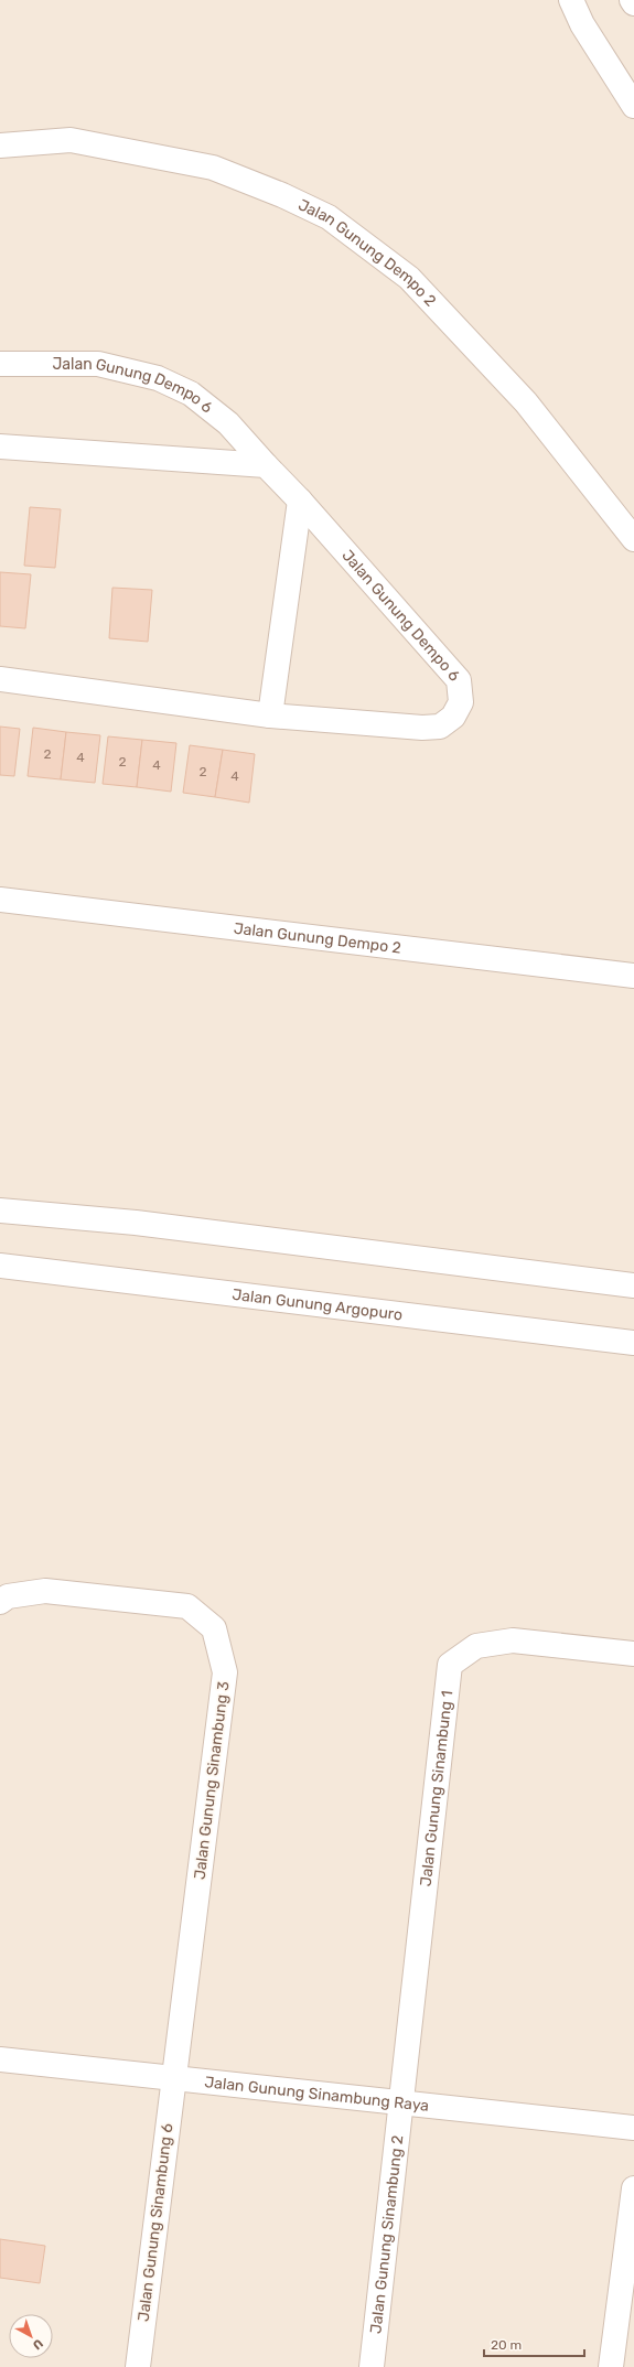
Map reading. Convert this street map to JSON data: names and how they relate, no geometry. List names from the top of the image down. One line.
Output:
{"streets":{"street":["Jalan Gunung Dempo 2","Jalan Gunung Dempo 6","Jalan Gunung Argopuro","Jalan Gunung Sinambung 3","Jalan Gunung Sinambung 1","Jalan Gunung Sinambung Raya","Jalan Gunung Sinambung 6","Jalan Gunung Sinambung 2"]},"crossings":[["Jalan Gunung Sinambung 3","Jalan Gunung Sinambung Raya"],["Jalan Gunung Sinambung 3","Jalan Gunung Sinambung 6"],["Jalan Gunung Sinambung 1","Jalan Gunung Sinambung Raya"],["Jalan Gunung Sinambung 1","Jalan Gunung Sinambung 2"],["Jalan Gunung Sinambung Raya","Jalan Gunung Sinambung 6"],["Jalan Gunung Sinambung Raya","Jalan Gunung Sinambung 2"]],"house_numbers":["2","4","2","4","2","4"],"scale_bar":"20 m","north":"bottom right"}
